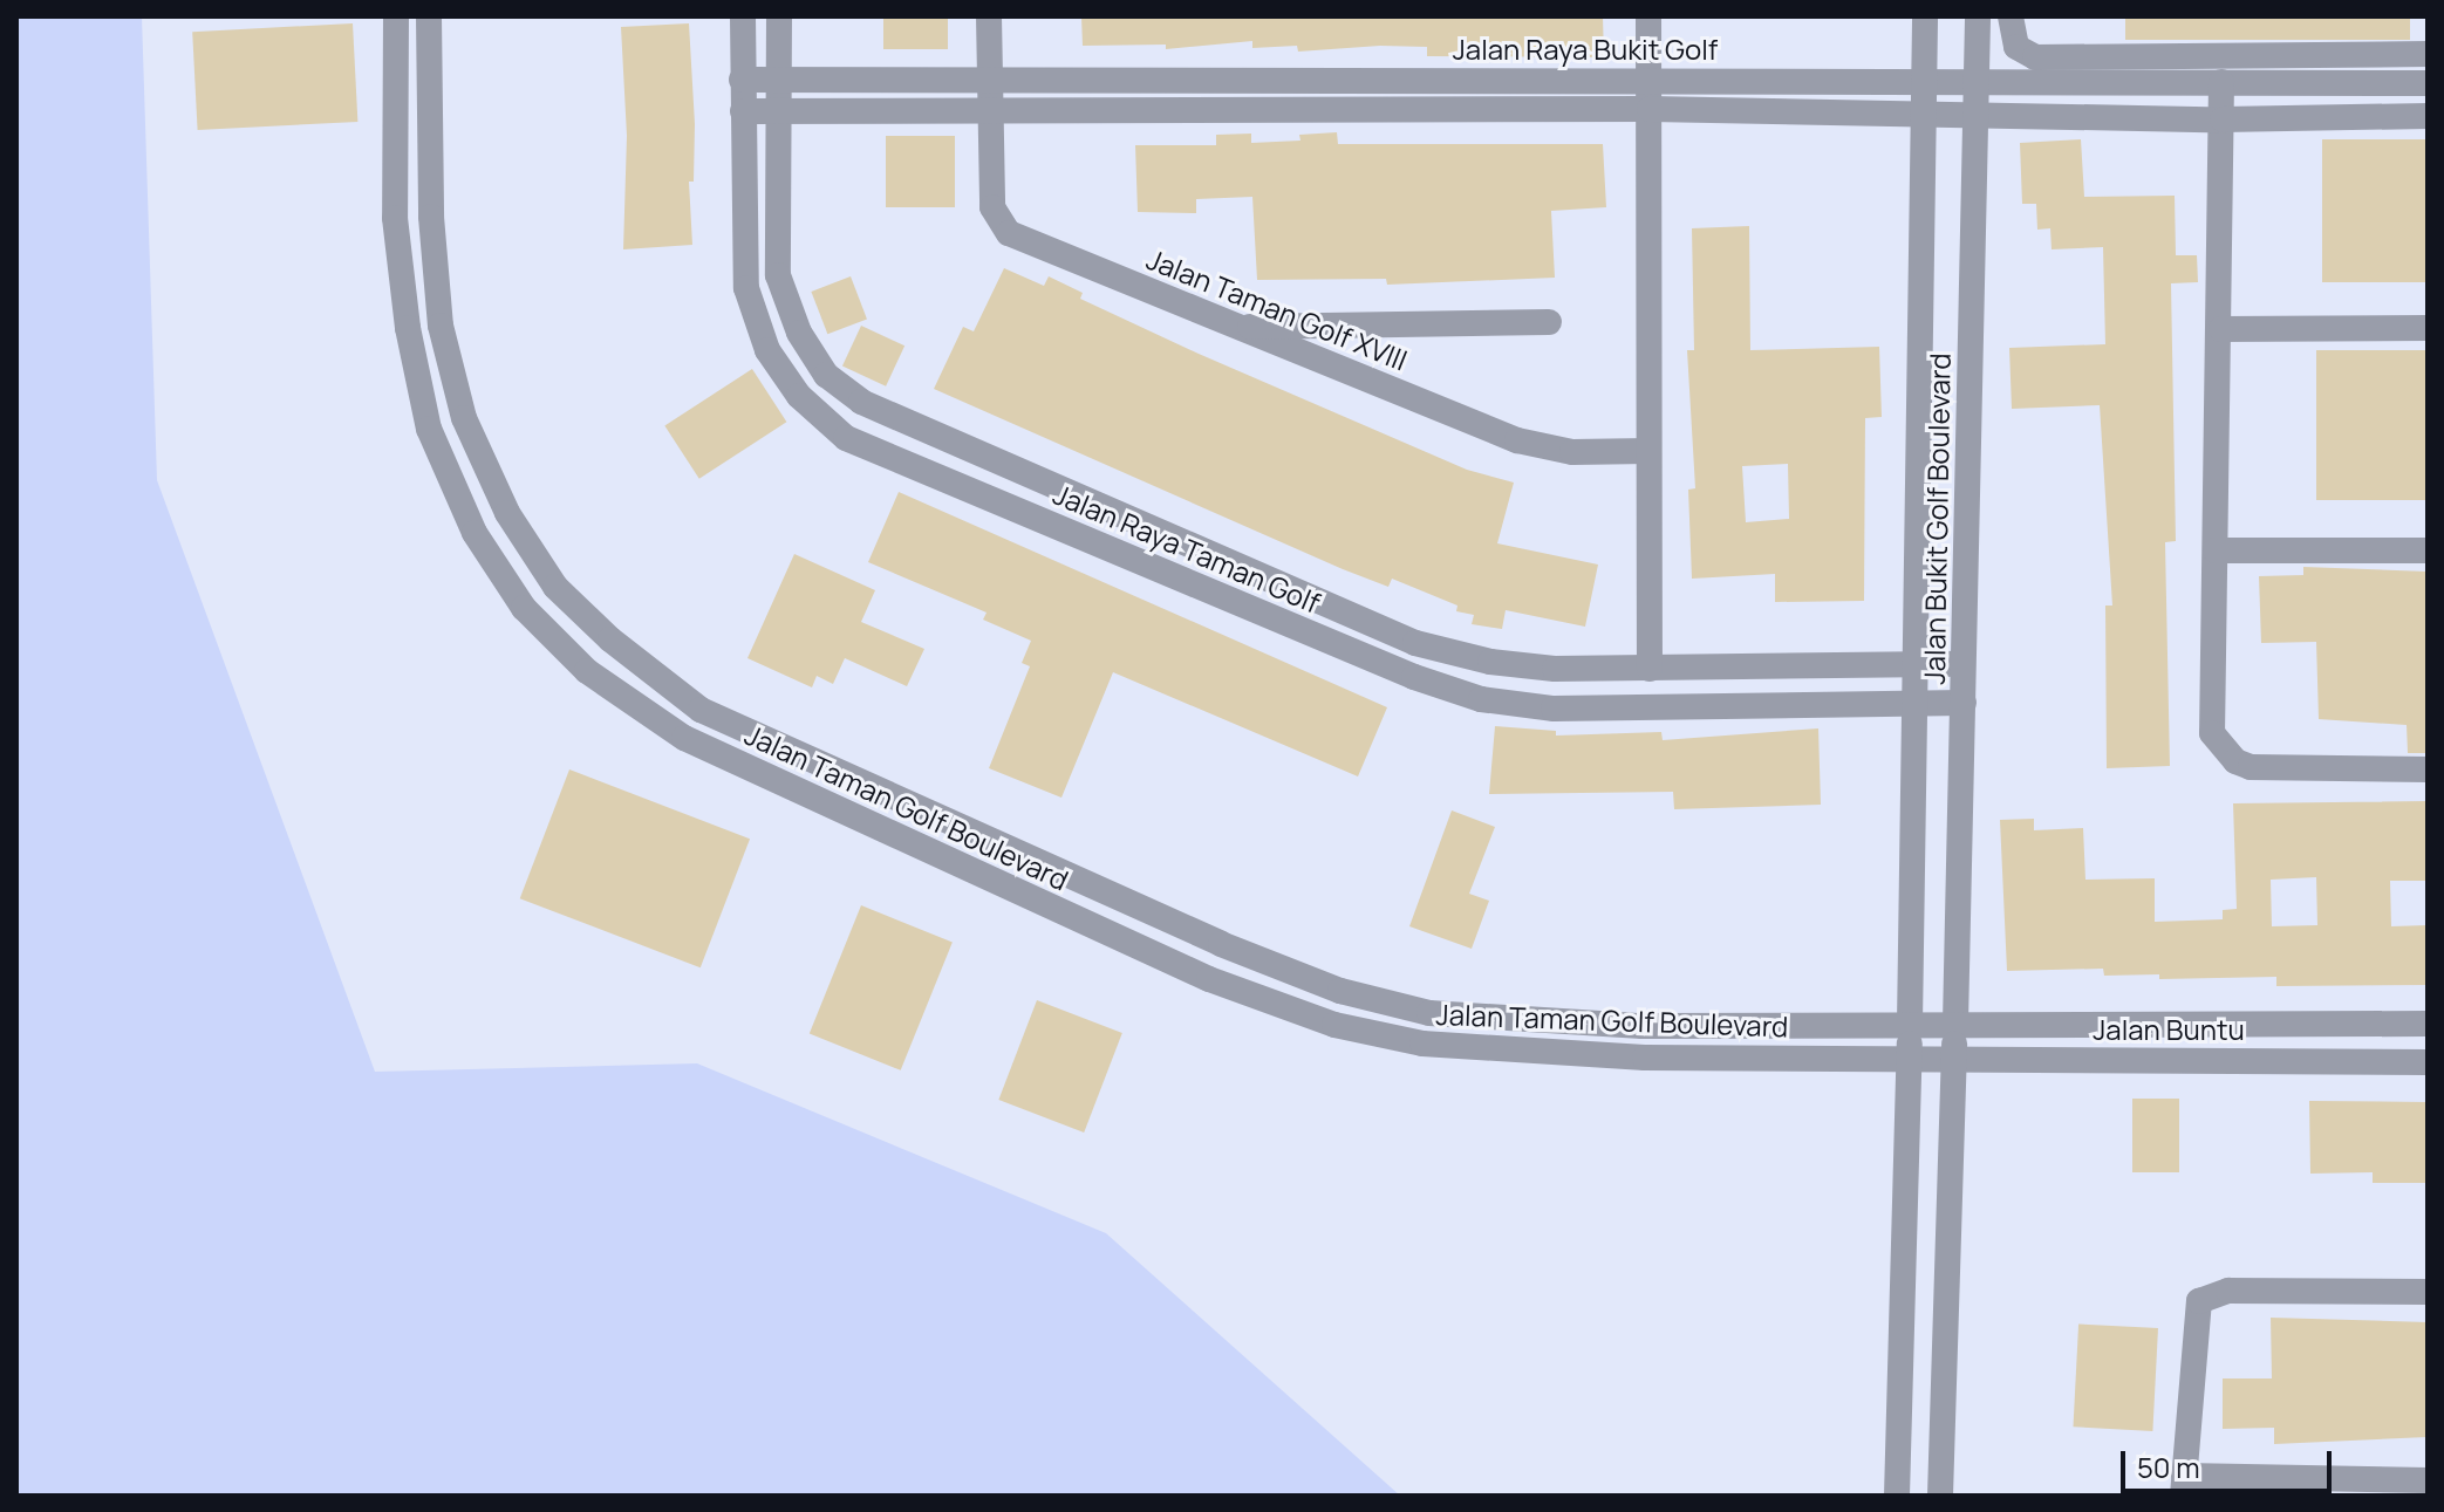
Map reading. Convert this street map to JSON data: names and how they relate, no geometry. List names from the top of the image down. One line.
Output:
{"streets":{"street":["Jalan Raya Bukit Golf","Jalan Taman Golf XVIII","Jalan Bukit Golf Boulevard","Jalan Raya Taman Golf","Jalan Taman Golf Boulevard","Jalan Buntu"]},"crossings":[["Jalan Raya Bukit Golf","Jalan Taman Golf XVIII"],["Jalan Raya Bukit Golf","Jalan Bukit Golf Boulevard"],["Jalan Raya Bukit Golf","Jalan Raya Taman Golf"],["Jalan Bukit Golf Boulevard","Jalan Raya Taman Golf"],["Jalan Bukit Golf Boulevard","Jalan Taman Golf Boulevard"],["Jalan Bukit Golf Boulevard","Jalan Buntu"],["Jalan Taman Golf Boulevard","Jalan Buntu"]],"scale_bar":"50 m"}
